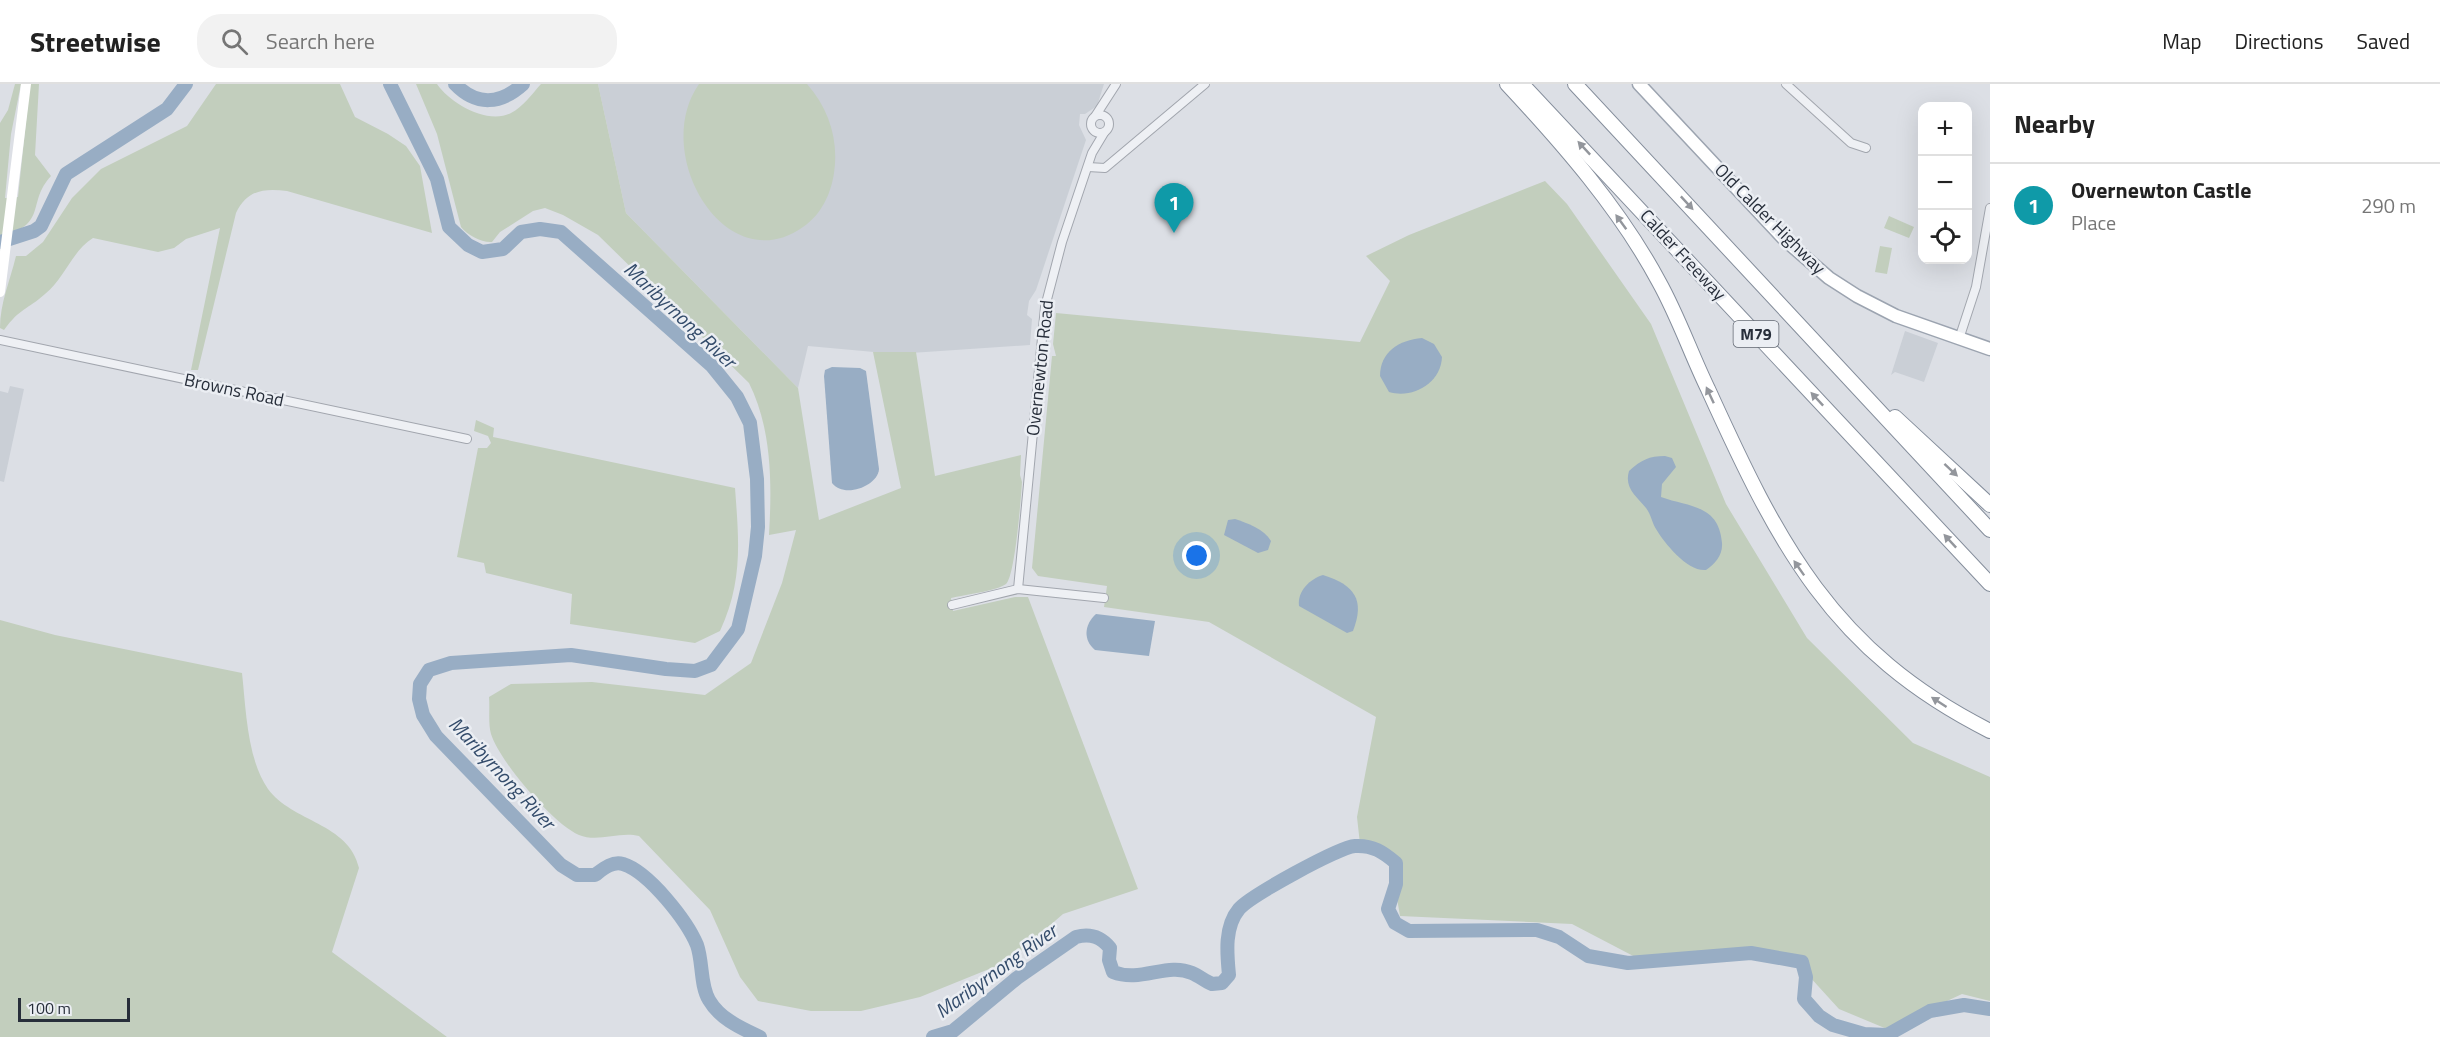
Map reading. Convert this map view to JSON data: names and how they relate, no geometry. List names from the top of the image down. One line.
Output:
{"streets":{"highway":["Calder Freeway","M79"],"main road":["Old Calder Highway"],"street":["Overnewton Road","Browns Road"]},"water":["Maribyrnong River"],"scale_bar":"100 m","page":{"header":"Streetwise","search":"Search here","nav":["Map","Directions","Saved"],"heading":"Nearby","map_buttons":["+","−"],"list":[{"mark":"1","name":"Overnewton Castle","note":"Place","value":"290 m"}],"pins":"1","scale":"100 m"}}
